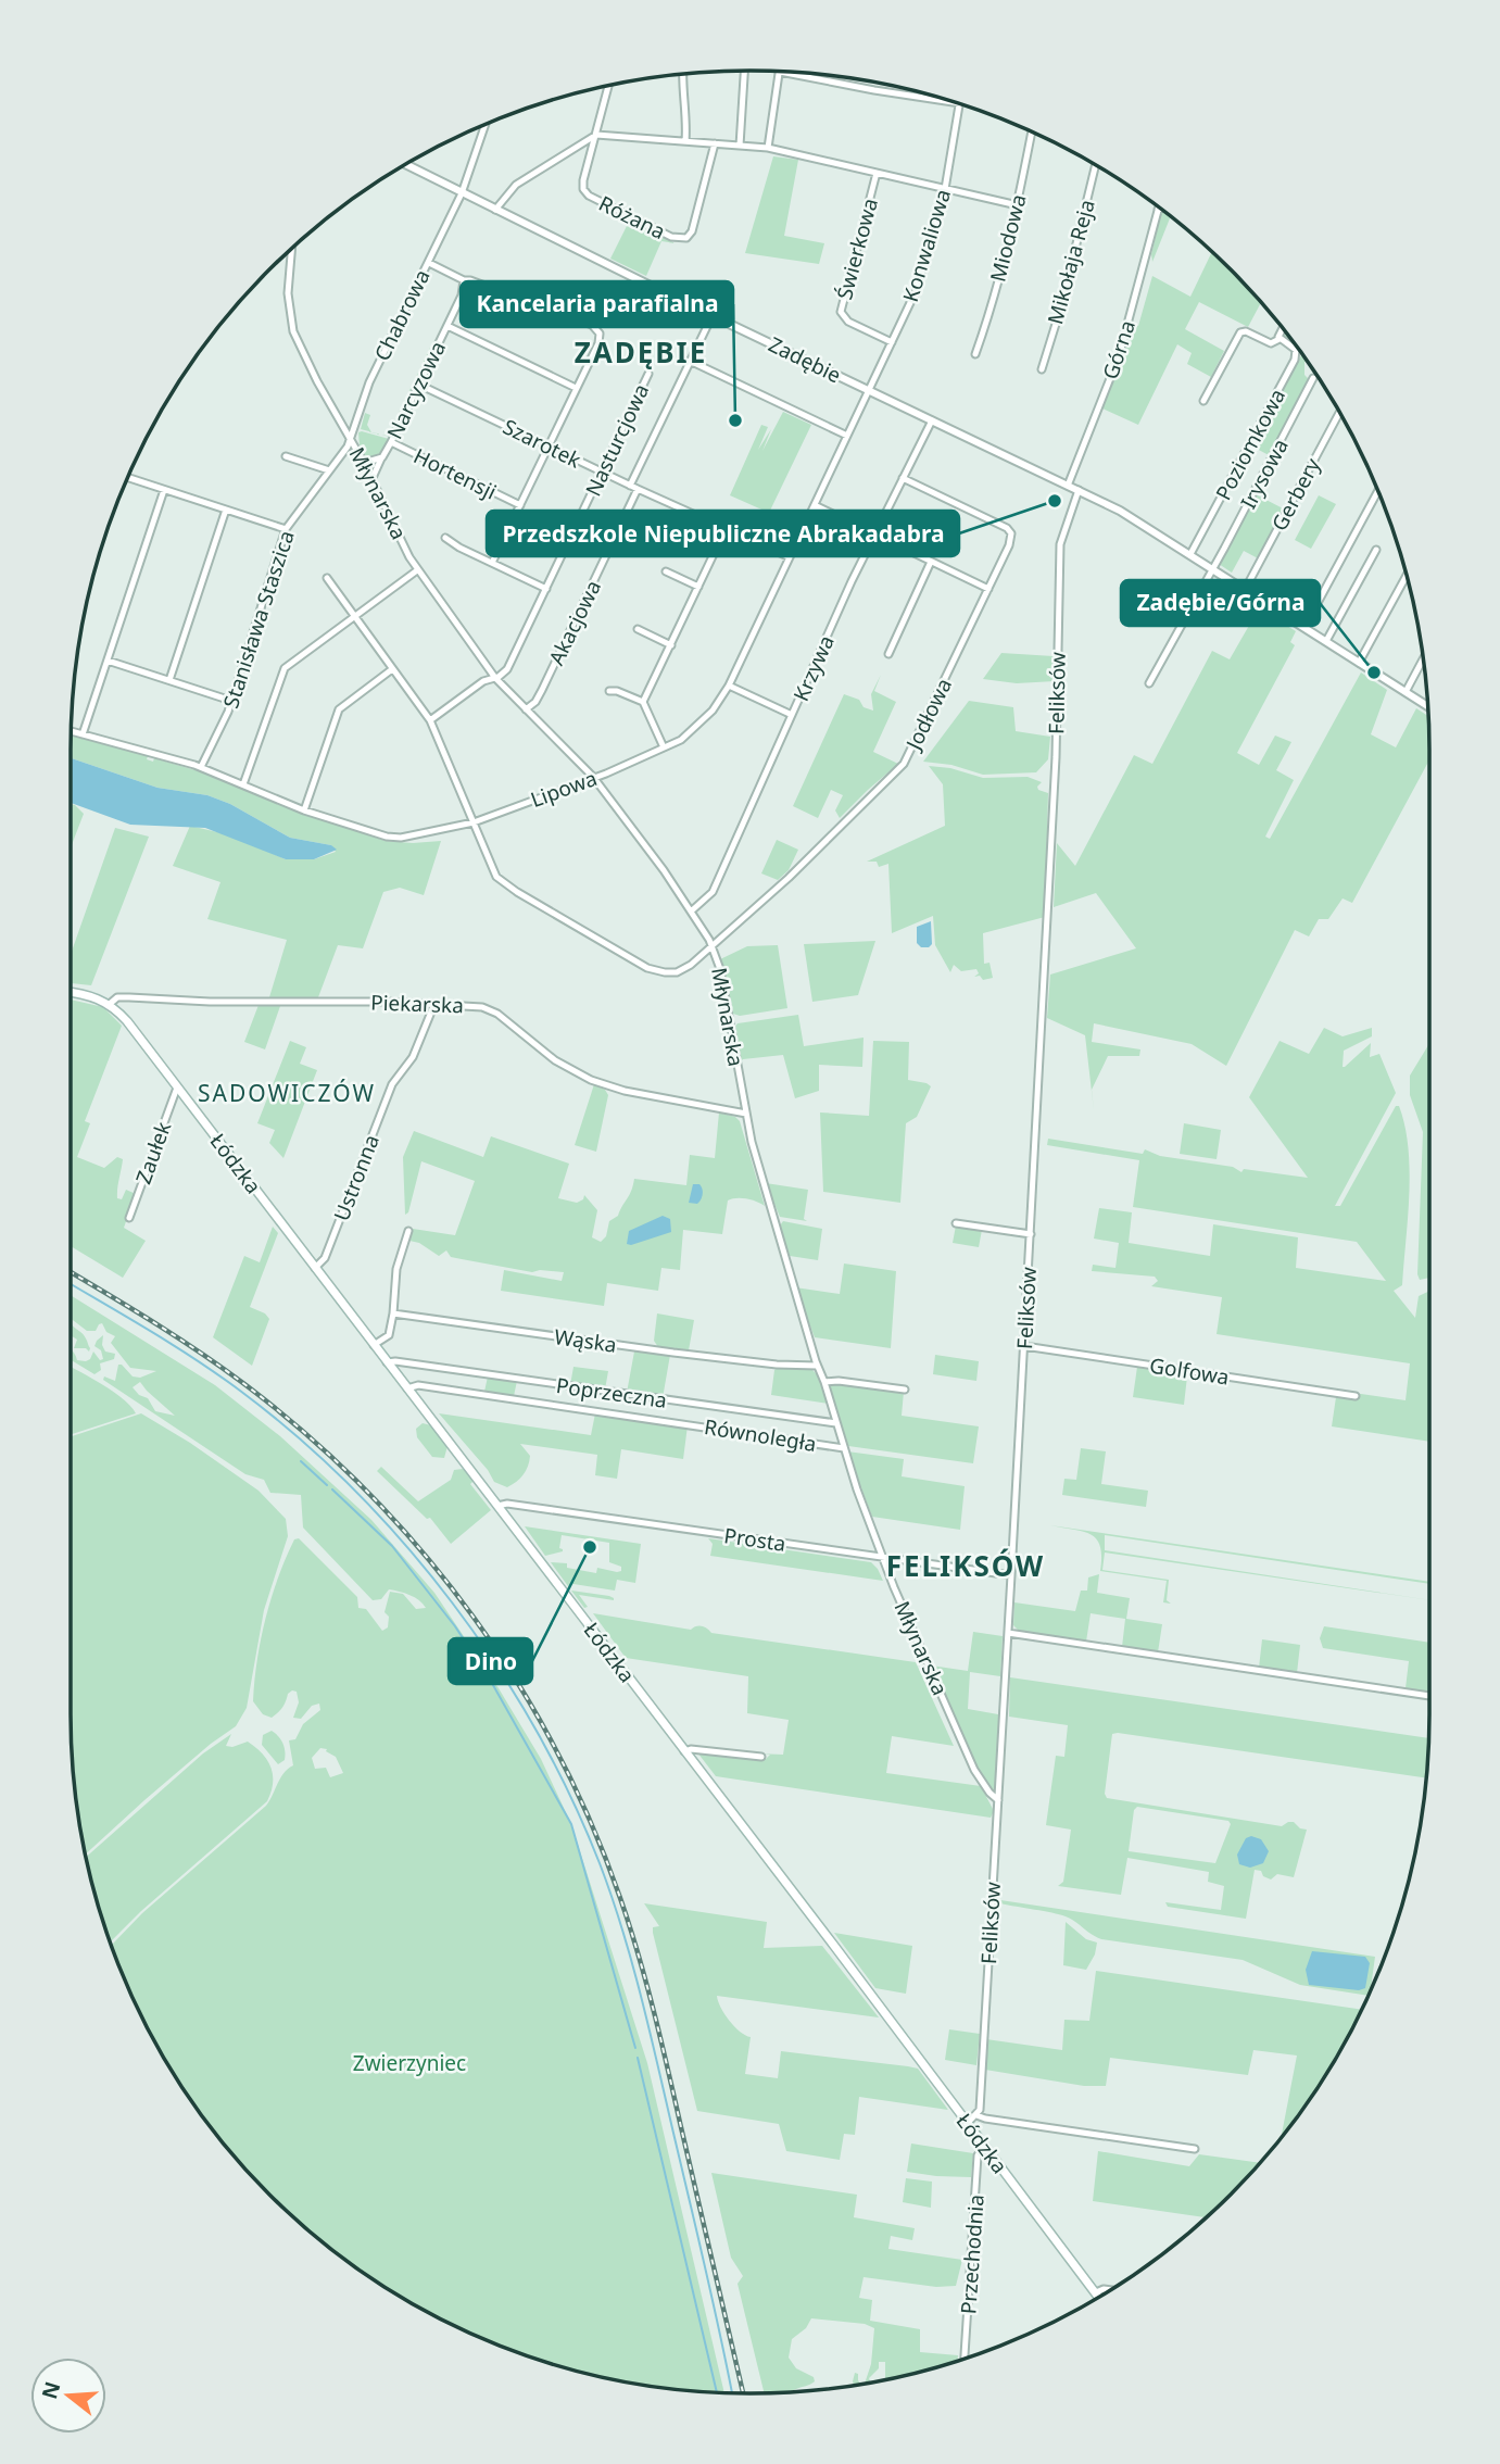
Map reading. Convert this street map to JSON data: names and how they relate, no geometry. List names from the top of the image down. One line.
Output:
{"streets":{"main road":["Łódzka"],"street":["Różana","Miodowa","Konwaliowa","Świerkowa","Mikołaja Reja","Chabrowa","Górna","Zadębie","Narcyzowa","Nasturcjowa","Szarotek","Poziomkowa","Hortensji","Irysowa","Młynarska","Gerbery","Stanisława Staszica","Akacjowa","Krzywa","Feliksów","Jodłowa","Lipowa","Piekarska","Zaułek","Ustronna","Wąska","Golfowa","Poprzeczna","Równoległa","Prosta","Przechodnia"]},"crossings":[["Konwaliowa","Świerkowa"],["Konwaliowa","Zadębie"],["Konwaliowa","Lipowa"],["Chabrowa","Zadębie"],["Chabrowa","Młynarska"],["Chabrowa","Stanisława Staszica"],["Górna","Zadębie"],["Zadębie","Poziomkowa"],["Zadębie","Irysowa"],["Zadębie","Gerbery"],["Zadębie","Krzywa"],["Zadębie","Feliksów"],["Zadębie","Lipowa"],["Narcyzowa","Szarotek"],["Narcyzowa","Hortensji"],["Narcyzowa","Młynarska"],["Nasturcjowa","Szarotek"],["Nasturcjowa","Młynarska"],["Nasturcjowa","Jodłowa"],["Szarotek","Akacjowa"],["Szarotek","Lipowa"],["Młynarska","Stanisława Staszica"],["Młynarska","Akacjowa"],["Młynarska","Krzywa"],["Młynarska","Feliksów"],["Młynarska","Jodłowa"],["Młynarska","Lipowa"],["Młynarska","Piekarska"],["Młynarska","Wąska"],["Młynarska","Poprzeczna"],["Młynarska","Równoległa"],["Młynarska","Prosta"],["Stanisława Staszica","Lipowa"],["Krzywa","Jodłowa"],["Feliksów","Golfowa"],["Feliksów","Prosta"],["Jodłowa","Lipowa"],["Piekarska","Łódzka"],["Piekarska","Ustronna"],["Zaułek","Łódzka"],["Łódzka","Ustronna"],["Łódzka","Poprzeczna"],["Łódzka","Równoległa"],["Łódzka","Prosta"],["Łódzka","Przechodnia"]],"districts":["ZADĘBIE","SADOWICZÓW","FELIKSÓW"],"parks":["Zwierzyniec"],"places":["Kancelaria parafialna","Przedszkole Niepubliczne Abrakadabra","Zadębie/Górna","Dino"],"north":"left"}
